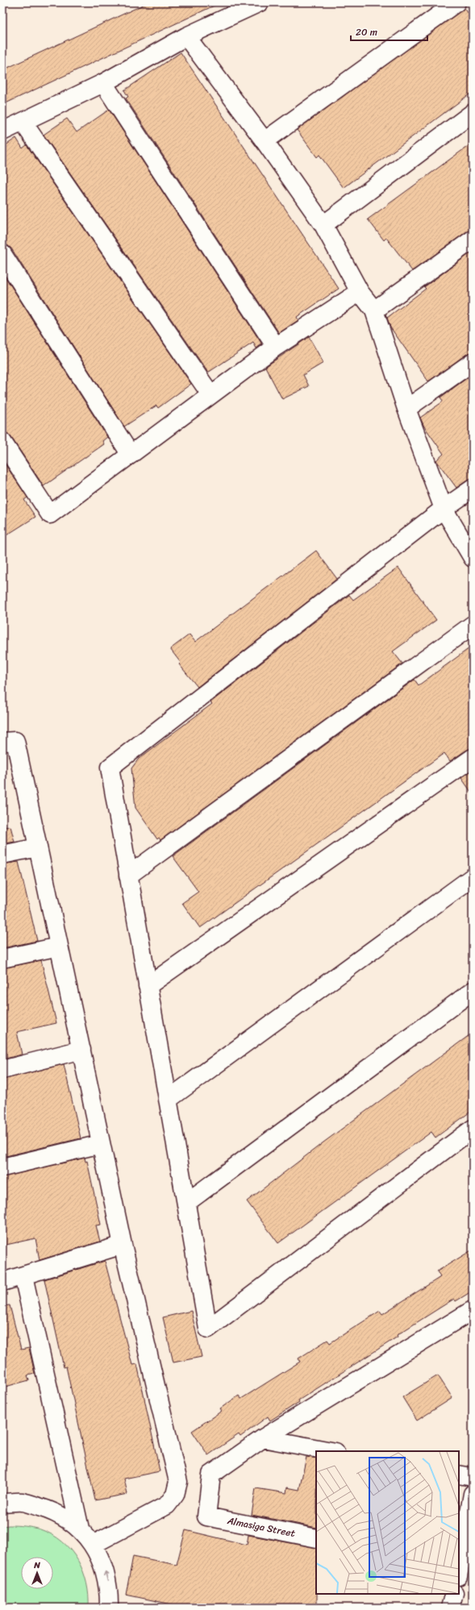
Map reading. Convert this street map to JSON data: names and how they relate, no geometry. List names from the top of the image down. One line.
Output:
{"streets":{"street":["Almasiga Street"]},"scale_bar":"20 m","north":"top"}
